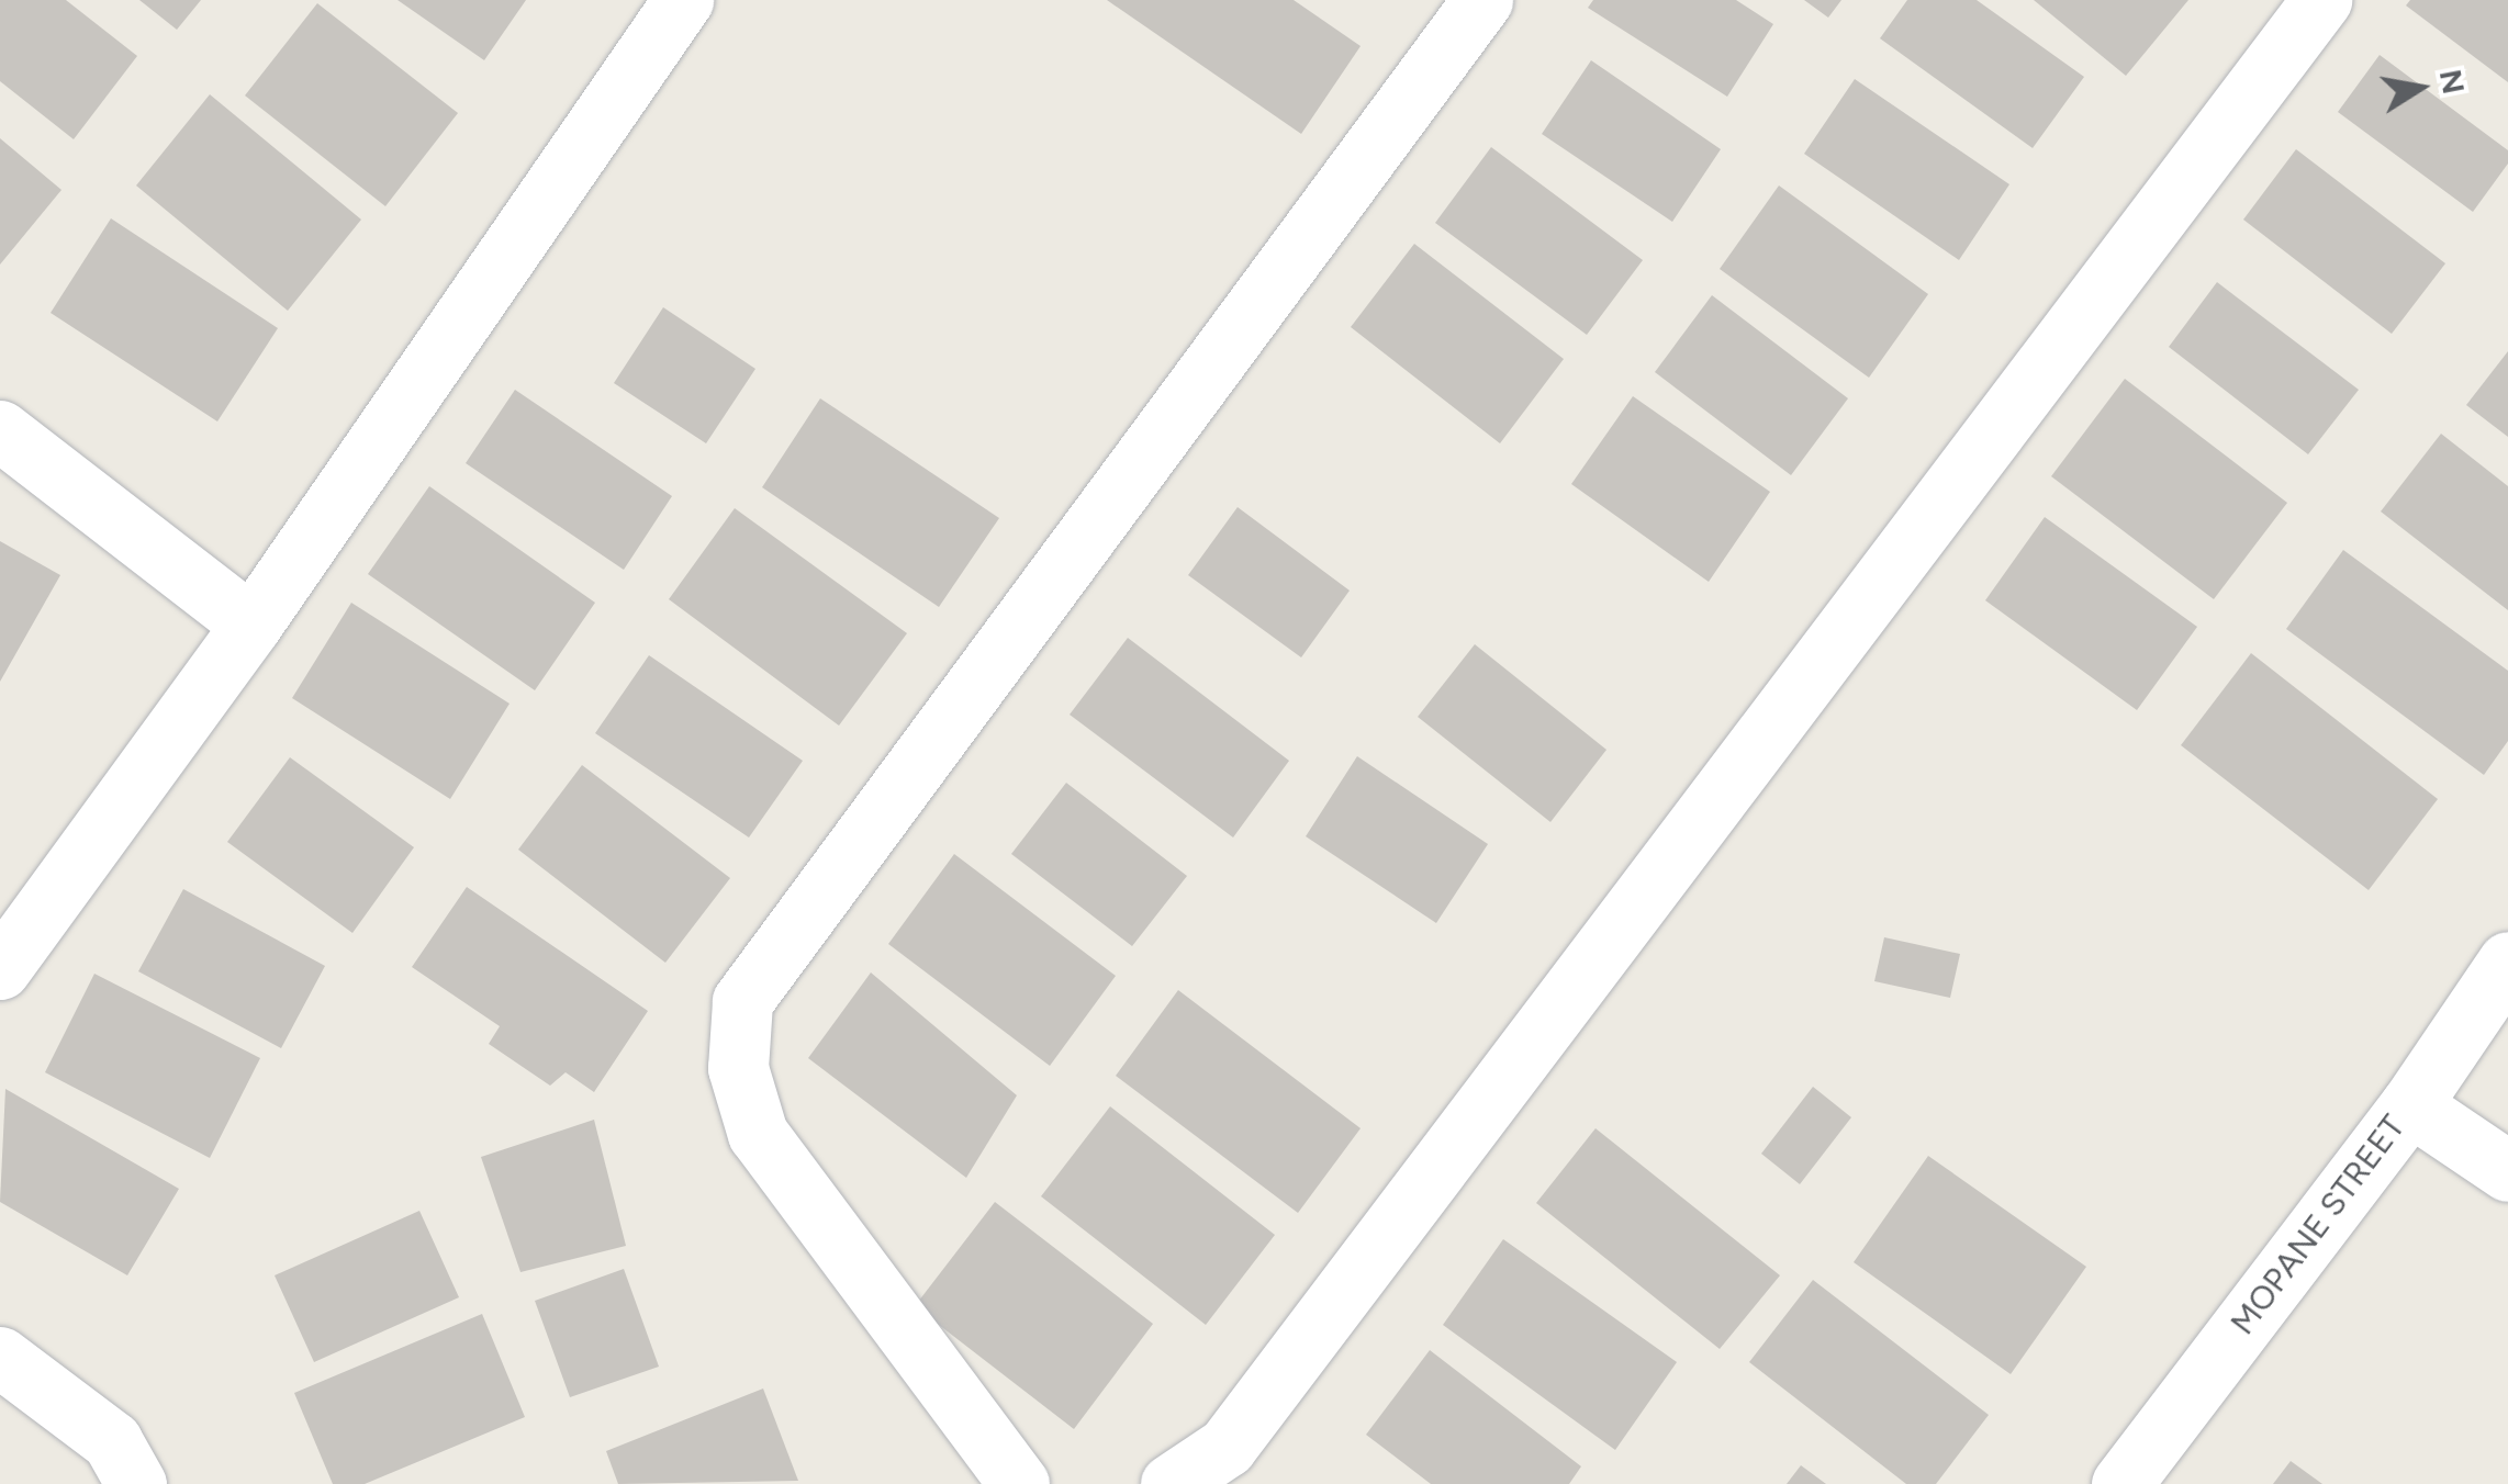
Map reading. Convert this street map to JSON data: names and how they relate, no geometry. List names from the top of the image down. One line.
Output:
{"streets":{"street":["MOPANE STREET"]},"north":"right"}
